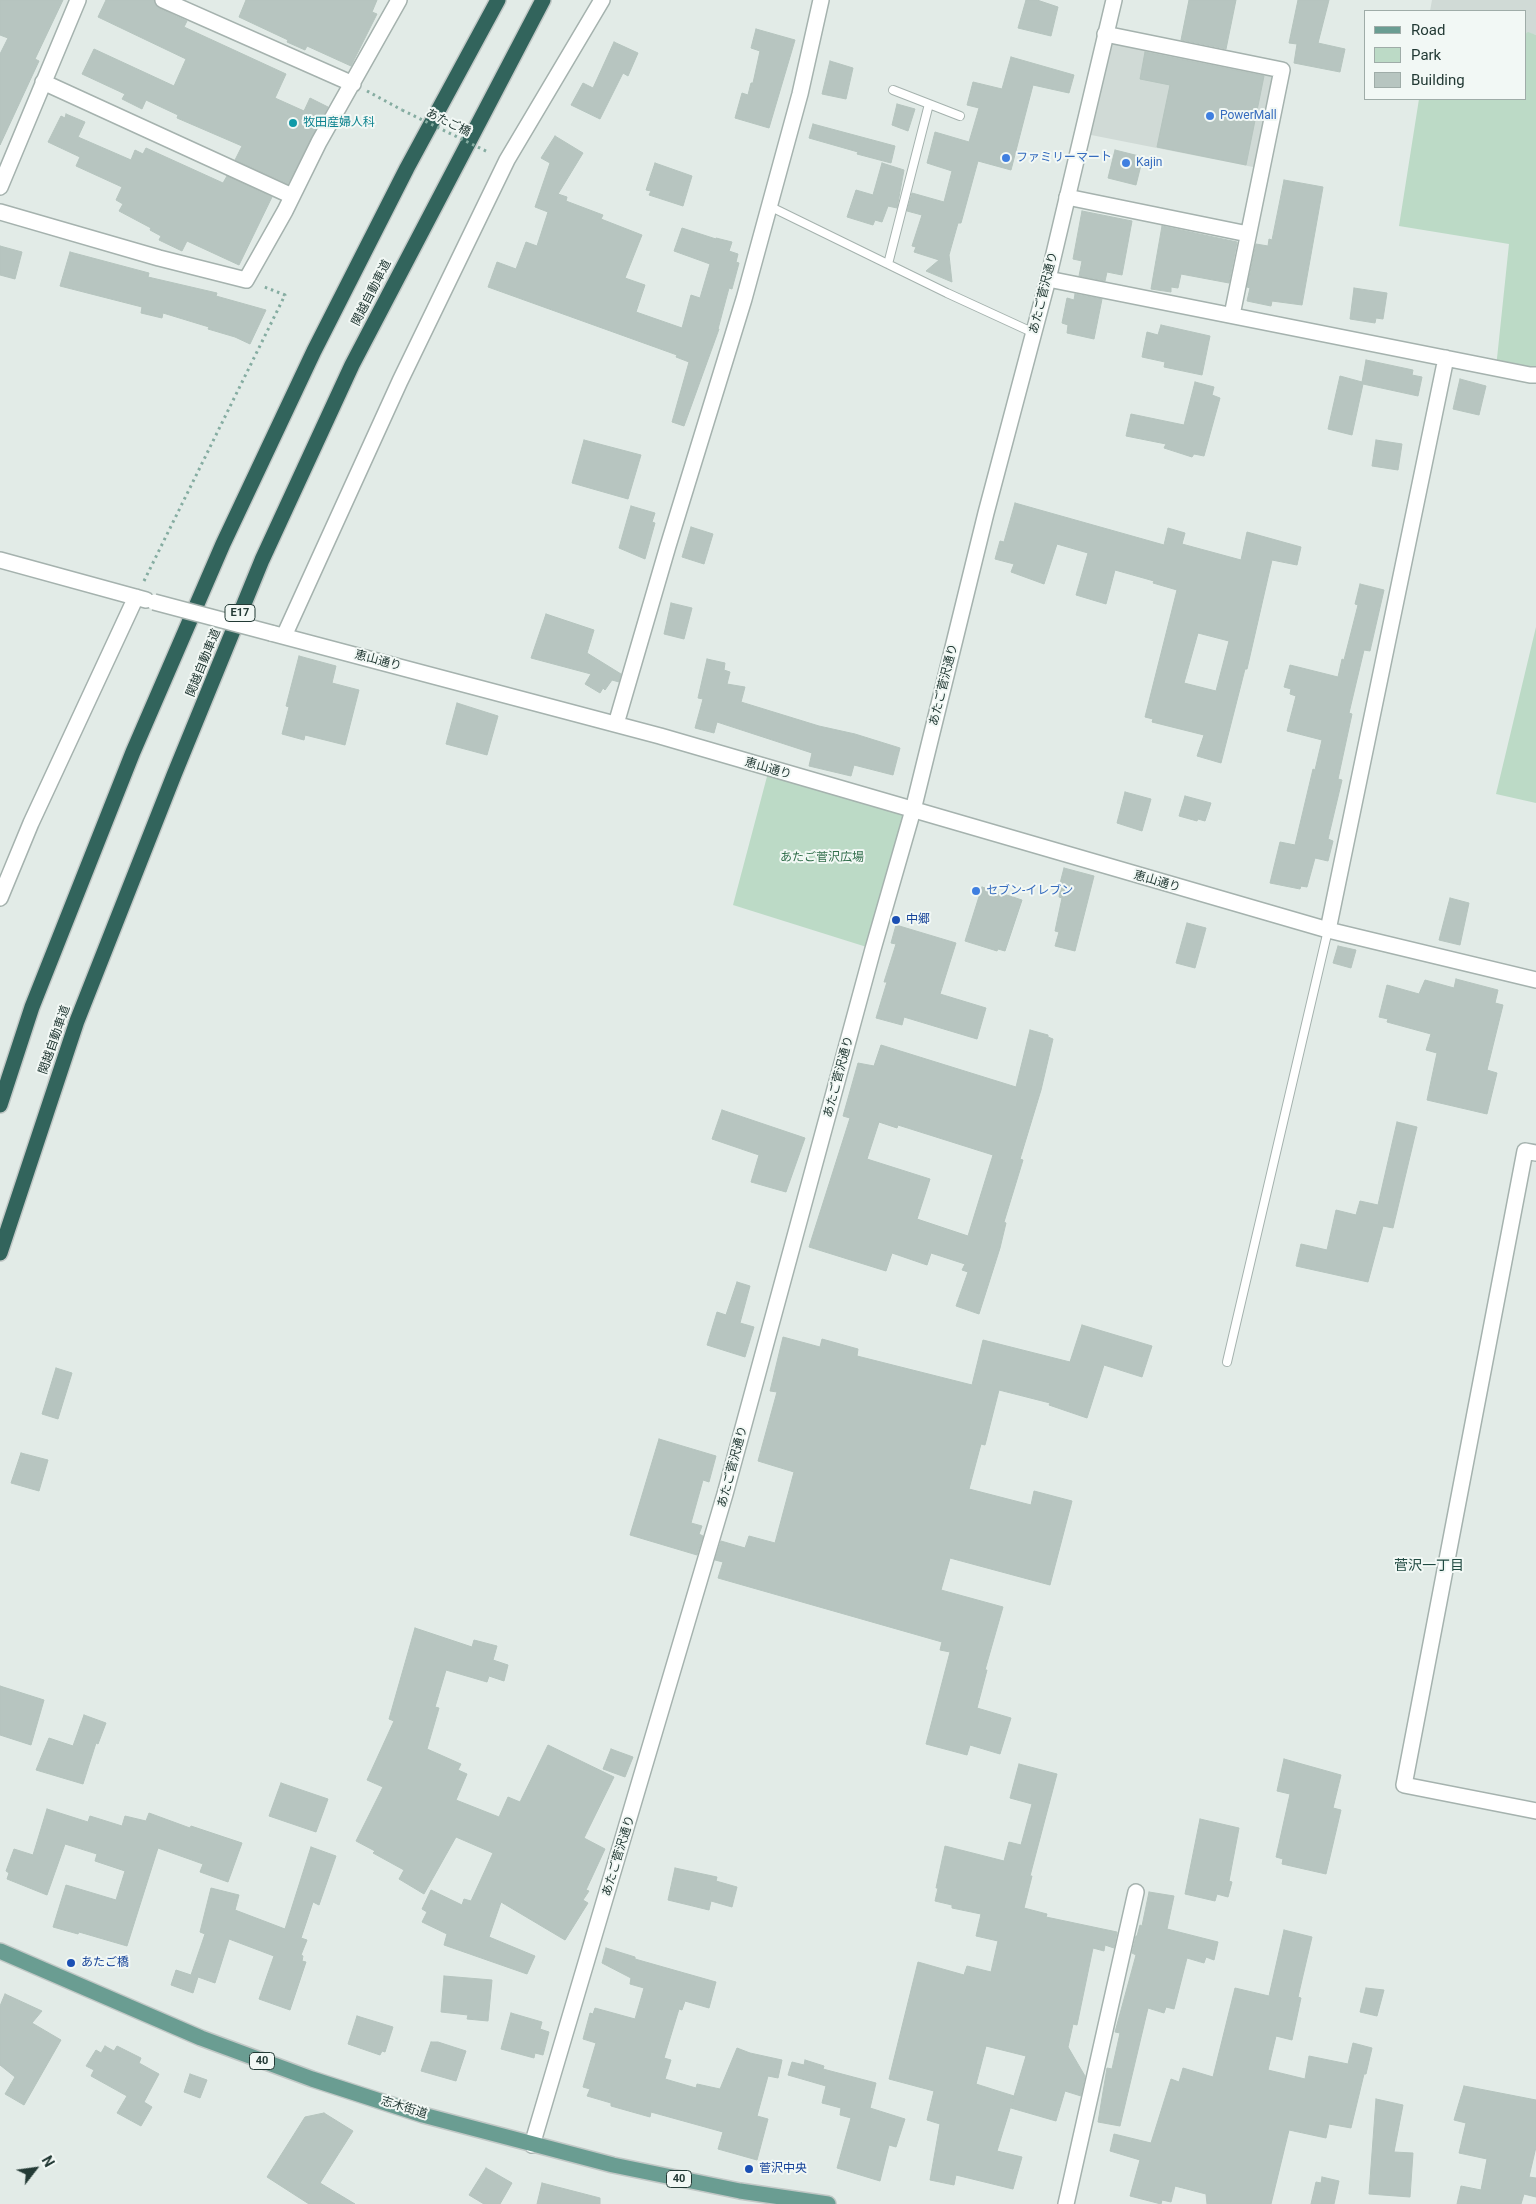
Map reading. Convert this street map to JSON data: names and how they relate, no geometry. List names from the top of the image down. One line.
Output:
{"streets":{"highway":["関越自動車道","E17"],"main road":["40","志木街道"],"street":["あたご菅沢通り","恵山通り"],"path":["あたご橋"]},"crossings":[["あたご菅沢通り","恵山通り"],["あたご菅沢通り","志木街道"]],"districts":["菅沢一丁目"],"parks":["あたご菅沢広場"],"places":["PowerMall","牧田産婦人科","ファミリーマート","Kajin","セブン-イレブン","中郷","あたご橋","菅沢中央"],"legend":["Road","Park","Building"],"north":"top right"}
